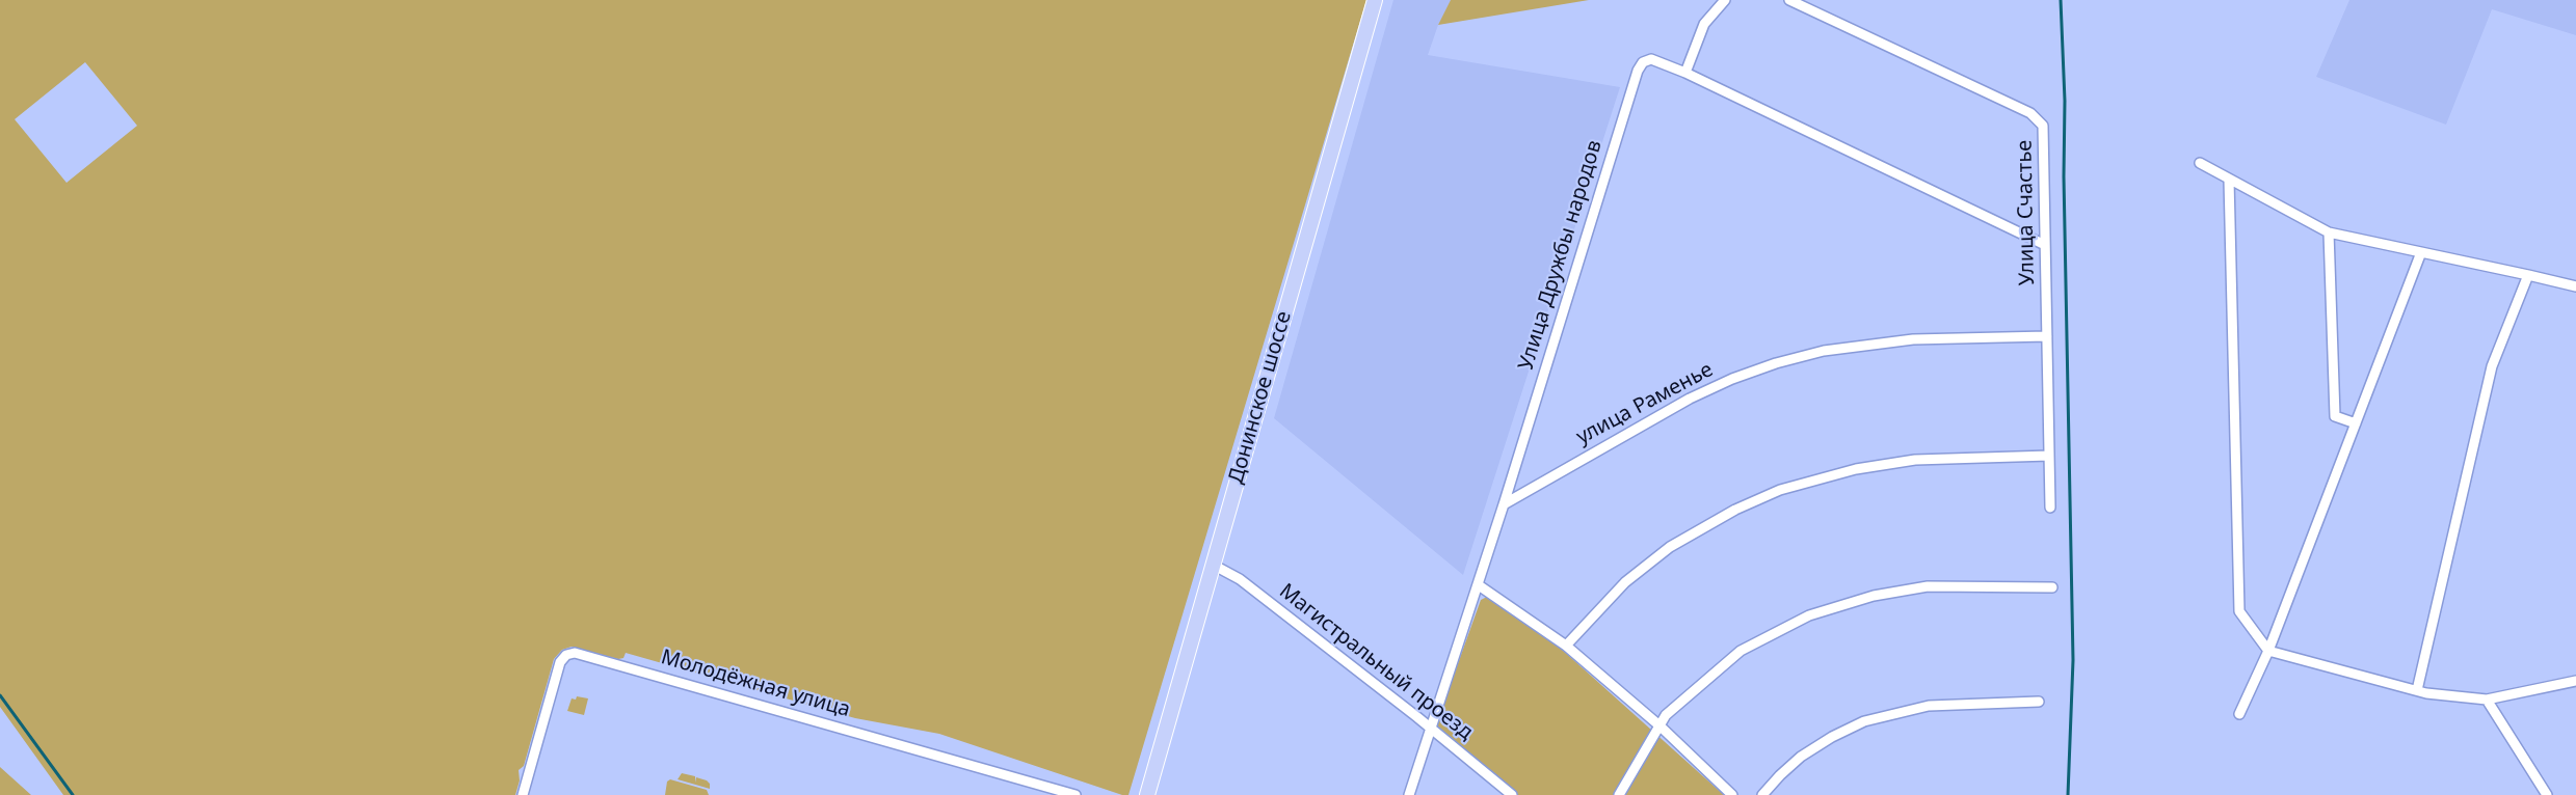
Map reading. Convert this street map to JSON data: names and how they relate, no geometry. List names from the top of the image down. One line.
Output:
{"streets":{"main road":["Донинское шоссе"],"street":["Улица Счастье","Улица Дружбы народов","улица Раменье","Магистральный проезд","Молодёжная улица"]},"crossings":[["Улица Счастье","Улица Дружбы народов"],["Улица Счастье","улица Раменье"],["Улица Дружбы народов","улица Раменье"],["Донинское шоссе","Магистральный проезд"]]}
